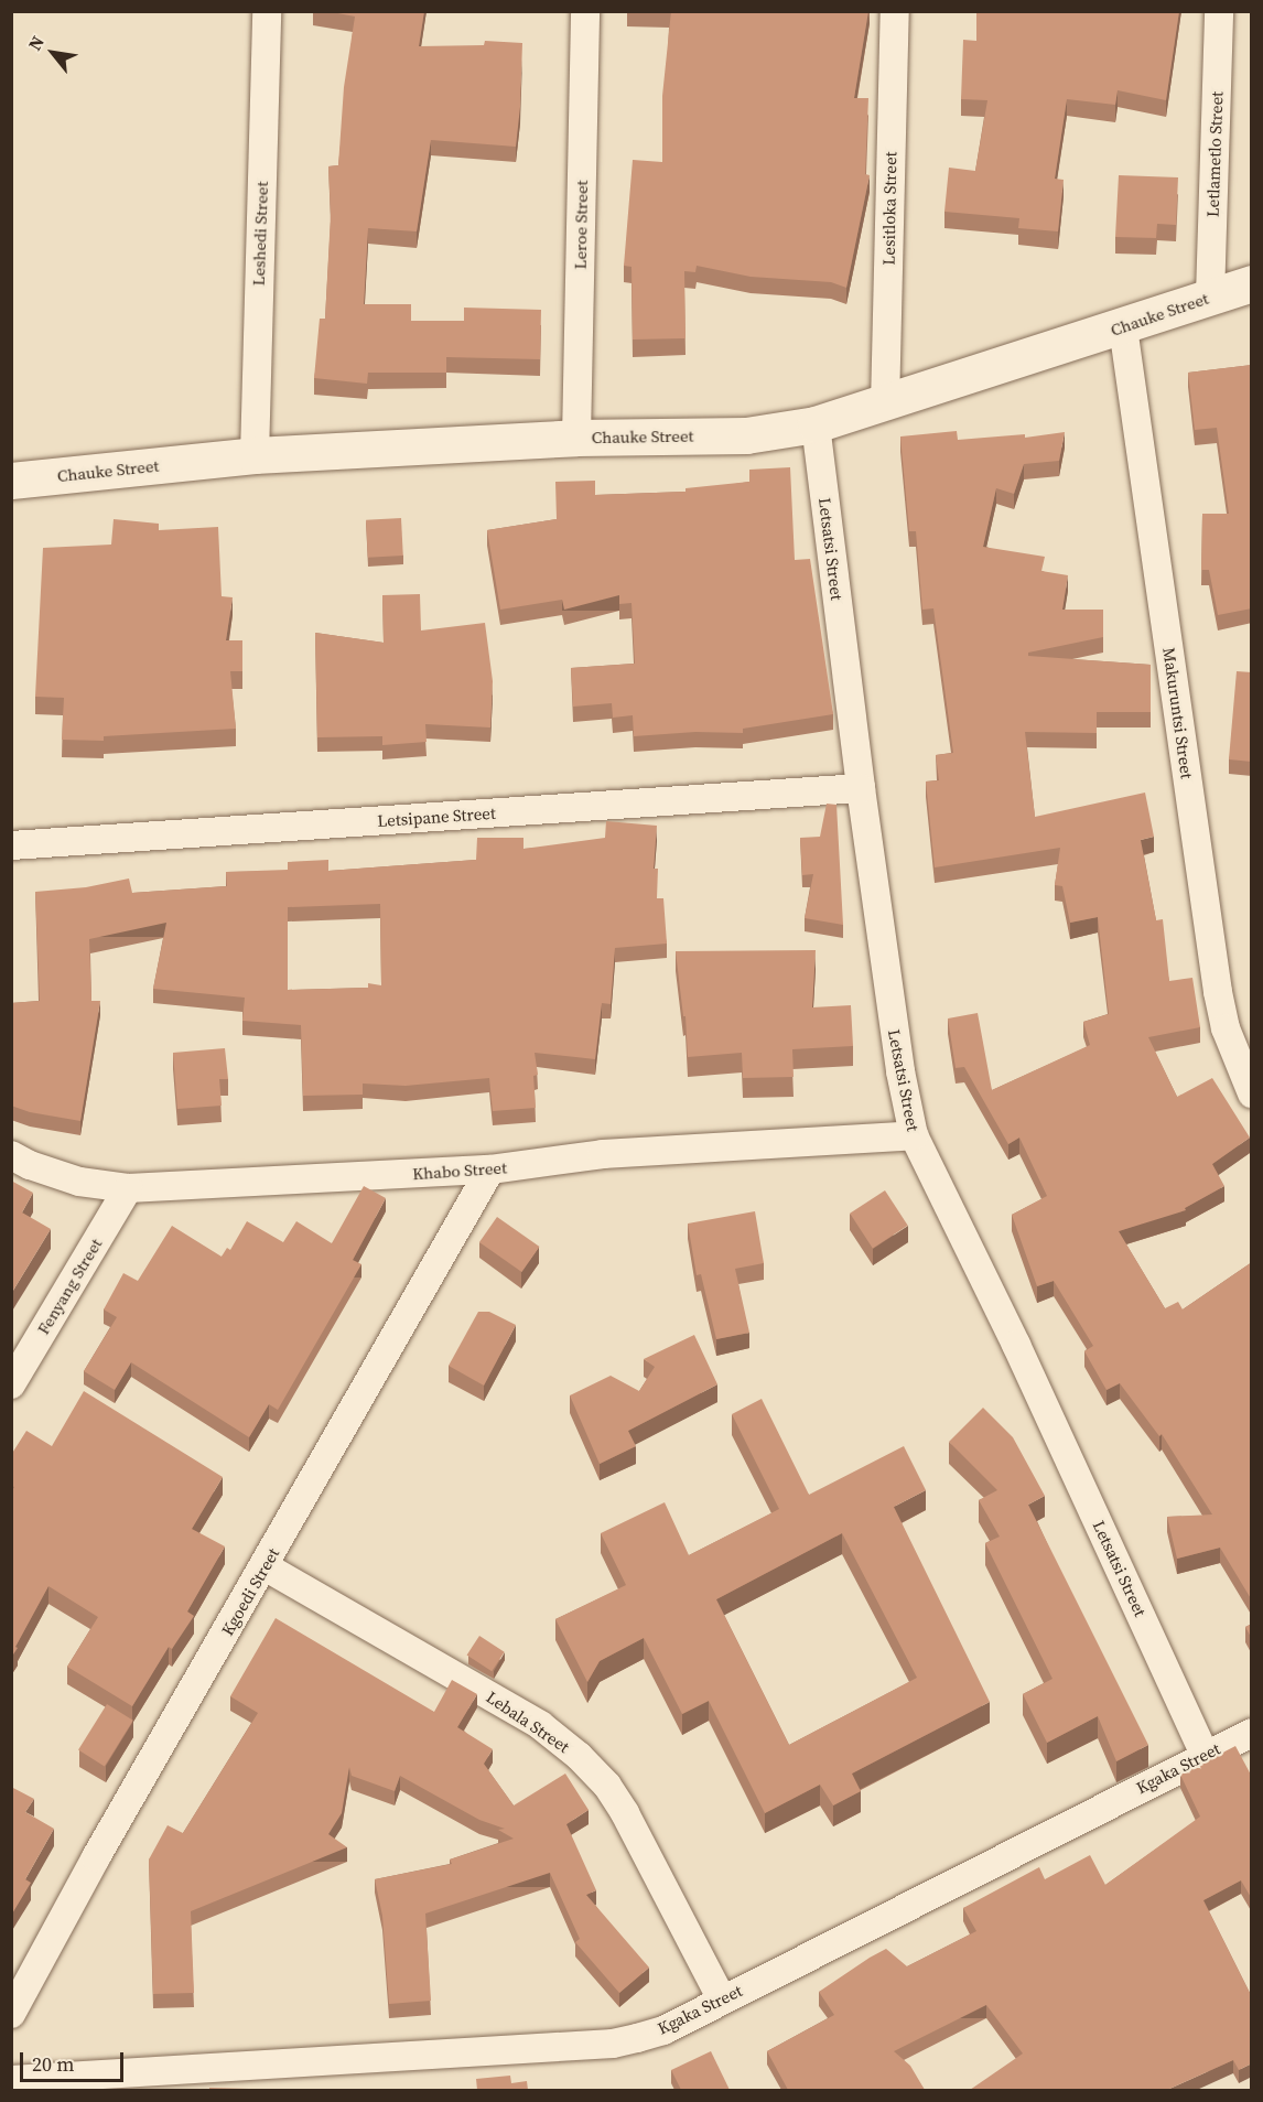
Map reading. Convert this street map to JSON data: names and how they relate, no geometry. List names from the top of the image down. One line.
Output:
{"streets":{"street":["Letlametlo Street","Lesitloka Street","Leroe Street","Leshedi Street","Chauke Street","Letsatsi Street","Makuruntsi Street","Letsipane Street","Khabo Street","Fenyang Street","Kgoedi Street","Lebala Street","Kgaka Street"]},"crossings":[["Letlametlo Street","Chauke Street"],["Lesitloka Street","Chauke Street"],["Leroe Street","Chauke Street"],["Leshedi Street","Chauke Street"],["Chauke Street","Letsatsi Street"],["Chauke Street","Makuruntsi Street"],["Letsatsi Street","Letsipane Street"],["Letsatsi Street","Khabo Street"],["Letsatsi Street","Kgaka Street"],["Khabo Street","Fenyang Street"],["Khabo Street","Kgoedi Street"],["Kgoedi Street","Lebala Street"],["Lebala Street","Kgaka Street"]],"scale_bar":"20 m","north":"top left"}
